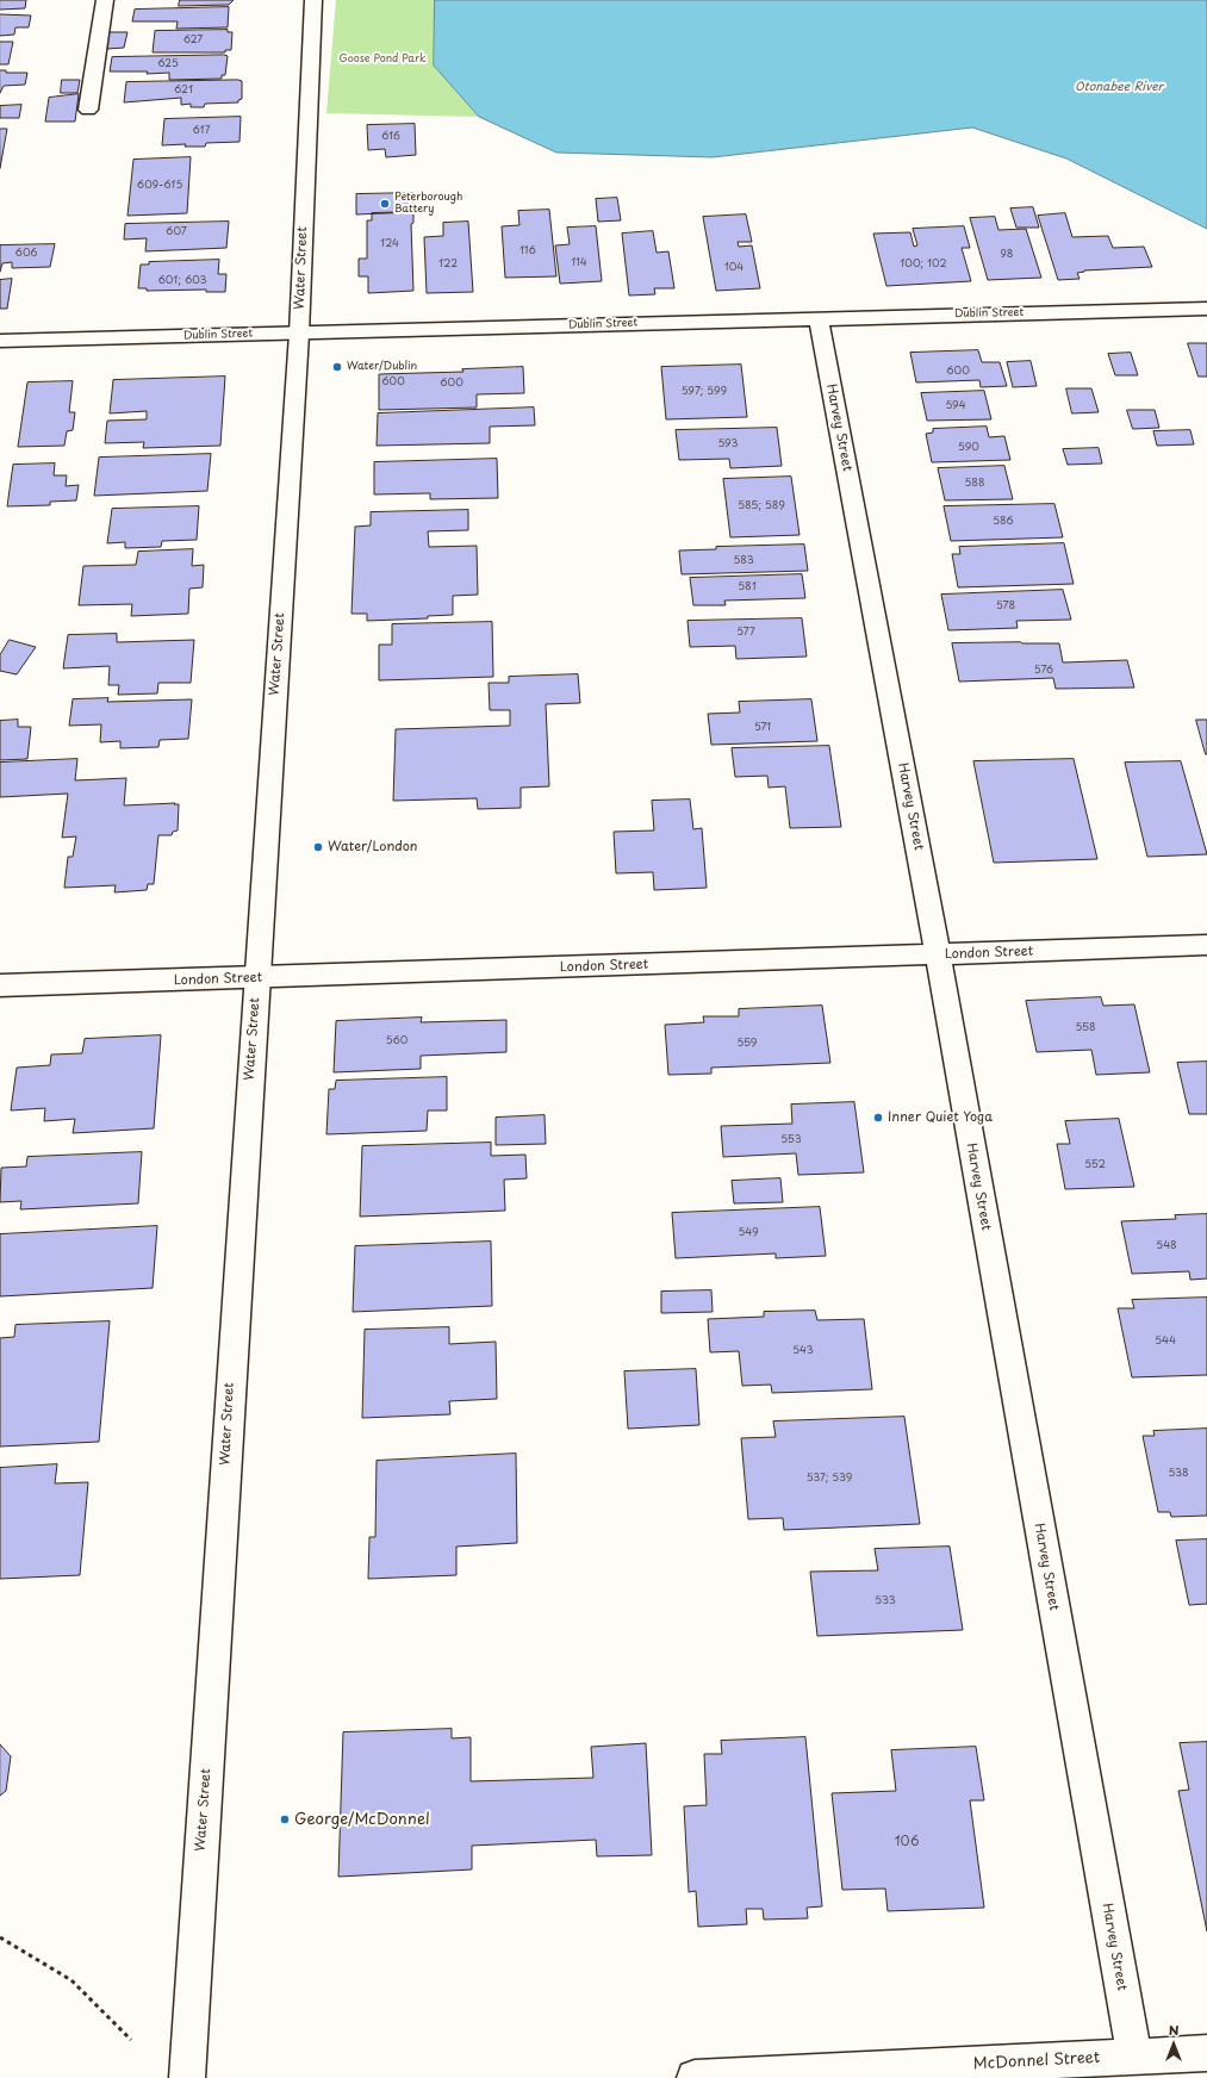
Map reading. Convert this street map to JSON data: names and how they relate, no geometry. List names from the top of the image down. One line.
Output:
{"streets":{"street":["Water Street","Dublin Street","Harvey Street","London Street","McDonnel Street"]},"crossings":[["Water Street","Dublin Street"],["Water Street","London Street"],["Dublin Street","Harvey Street"],["Harvey Street","London Street"],["Harvey Street","McDonnel Street"]],"water":["Otonabee River"],"parks":["Goose Pond Park"],"places":["Peterborough Battery","Water/Dublin","Water/London","Inner Quiet Yoga","George/McDonnel"],"house_numbers":["627","625","621","617","616","609-615","607","124","116","606","98","114","122","100; 102","104","601; 603","600","600","600","597; 599","594","593","590","588","585; 589","586","583","581","578","577","576","571","558","560","559","553","552","549","548","544","543","538","537; 539","533","106"],"north":"top"}
